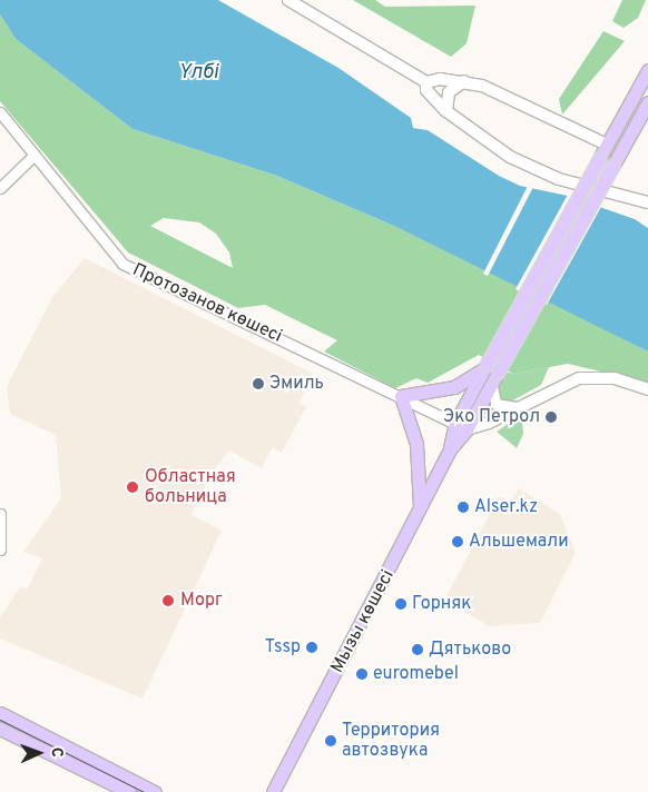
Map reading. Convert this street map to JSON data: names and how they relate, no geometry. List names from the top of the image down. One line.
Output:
{"streets":{"main road":["Мызы көшесі"],"street":["Протозанов көшесі"]},"crossings":[["Протозанов көшесі","Мызы көшесі"]],"water":["Үлбі"],"places":["Эмиль","Эко Петрол","Областная больница","Alser.kz","Альшемали","Морг","Горняк","Tssp","Дятьково","euromebel","Территория автозвука"],"north":"right"}
